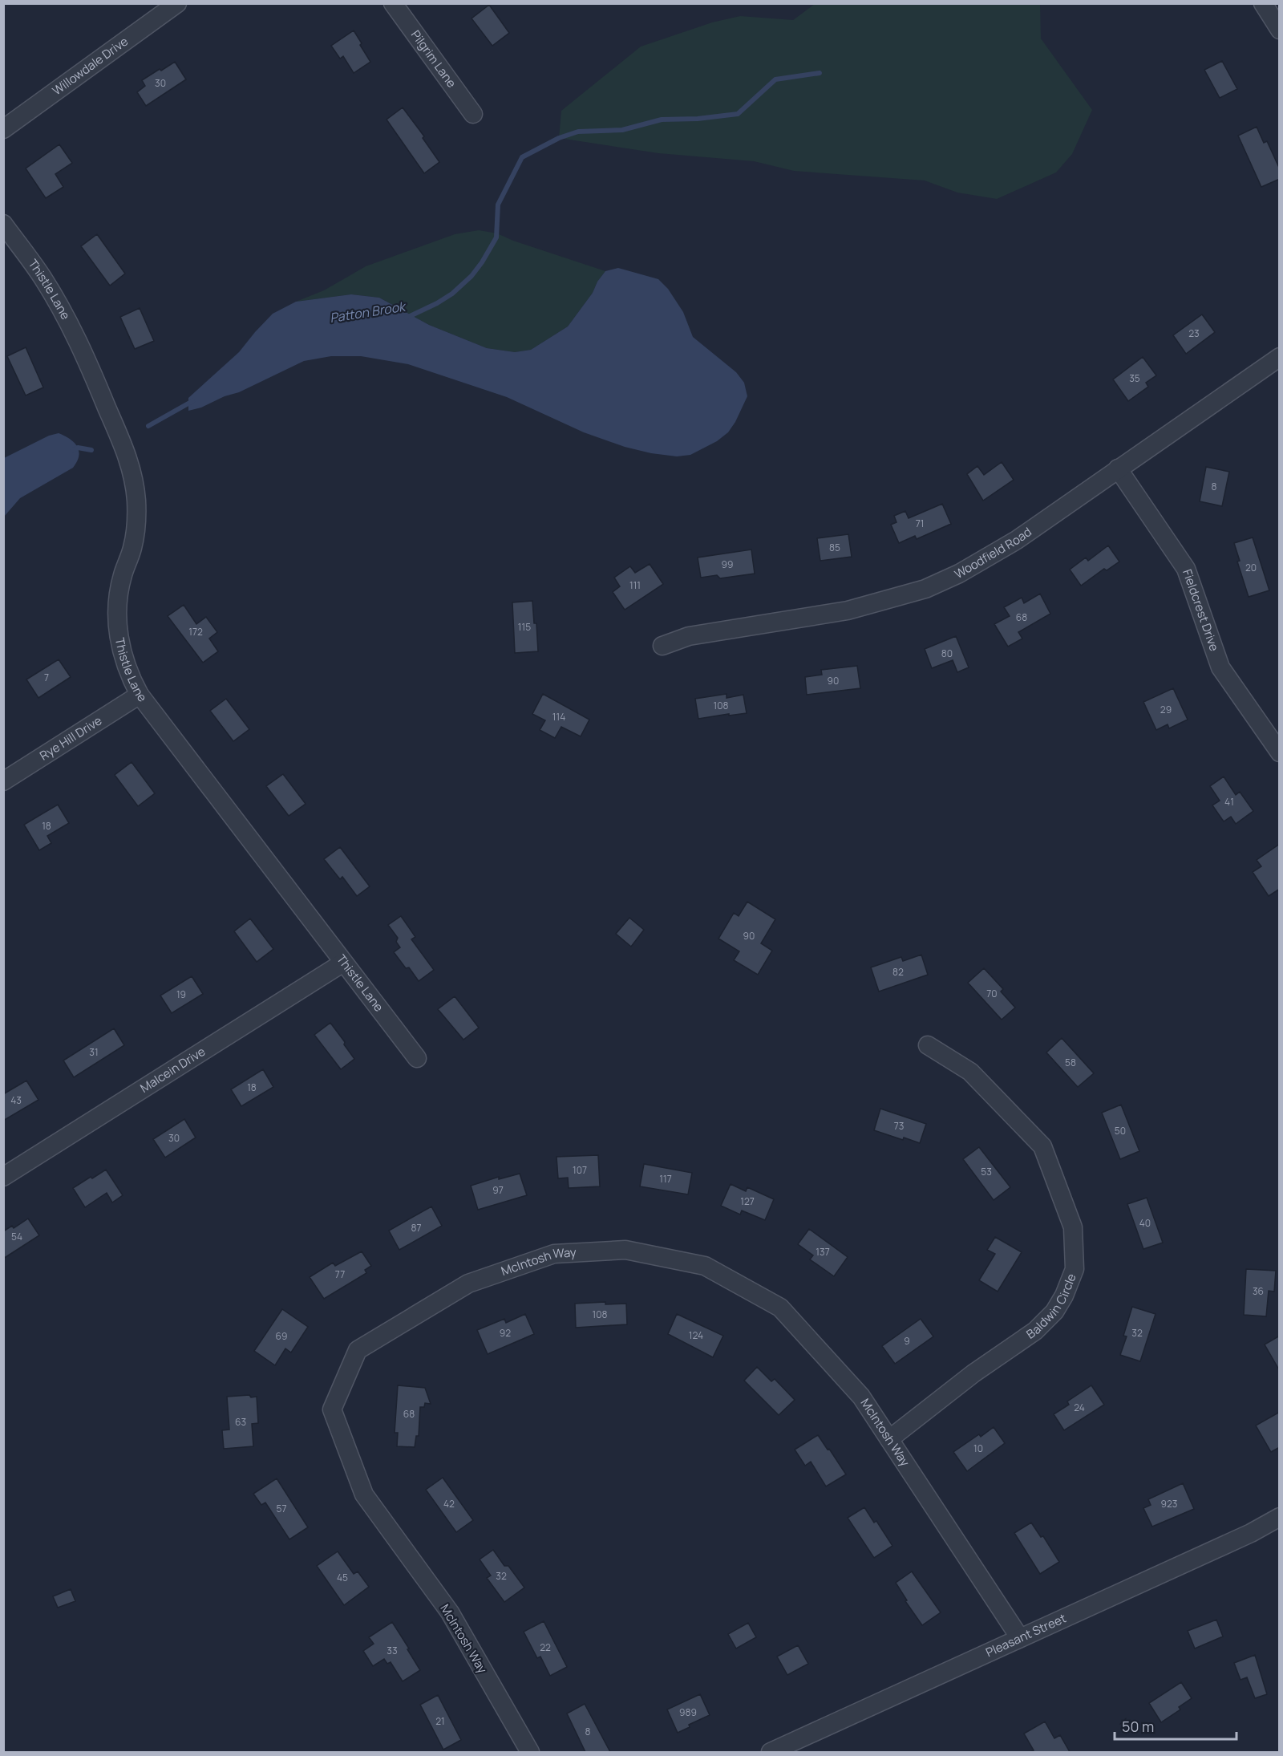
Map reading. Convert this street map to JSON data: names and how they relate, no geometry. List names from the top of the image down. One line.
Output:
{"streets":{"street":["Pilgrim Lane","Willowdale Drive","Thistle Lane","Woodfield Road","Fieldcrest Drive","Rye Hill Drive","Malcein Drive","McIntosh Way","Baldwin Circle","Pleasant Street"]},"crossings":[["Thistle Lane","Rye Hill Drive"],["Thistle Lane","Malcein Drive"],["Woodfield Road","Fieldcrest Drive"],["McIntosh Way","Baldwin Circle"],["McIntosh Way","Pleasant Street"]],"water":["Patton Brook"],"house_numbers":["30","23","35","8","71","85","99","20","111","68","115","172","80","7","90","108","29","114","41","18","90","82","70","19","31","58","18","43","73","50","30","107","53","117","97","127","40","87","54","137","77","36","108","92","32","124","69","9","24","68","63","10","42","923","57","32","45","22","33","989","21","8"],"scale_bar":"50 m"}
